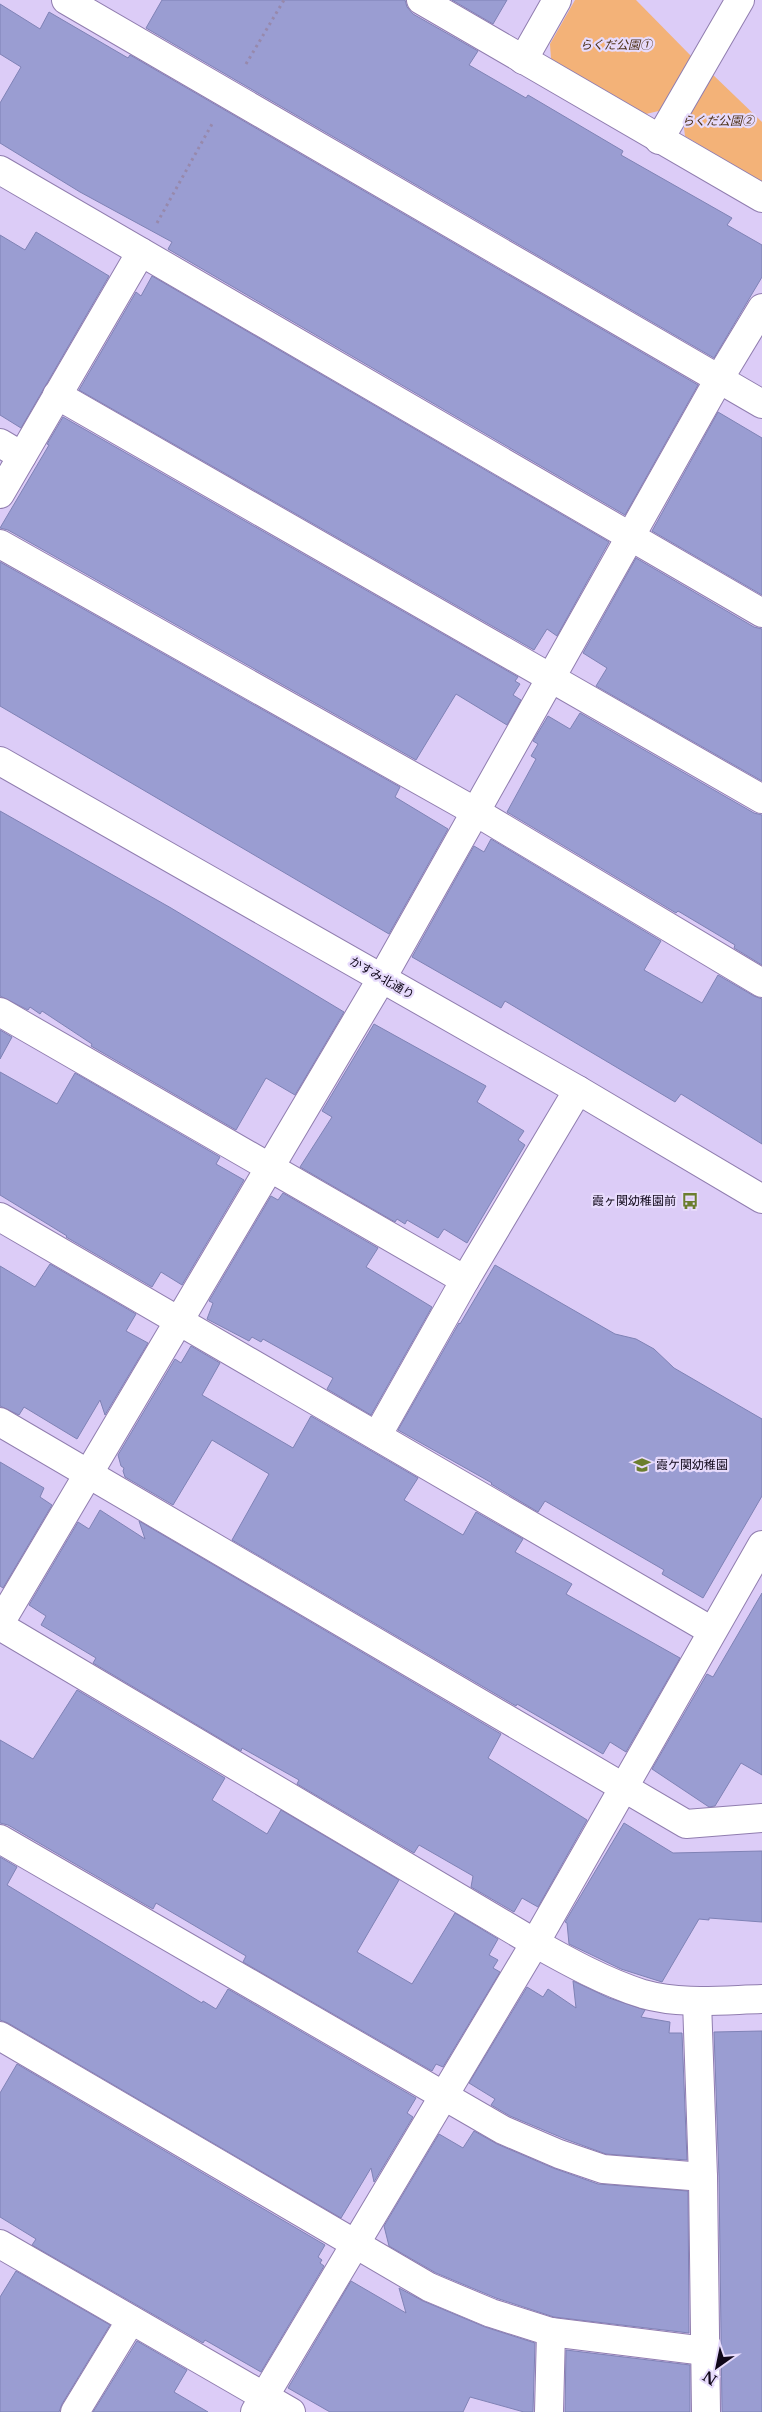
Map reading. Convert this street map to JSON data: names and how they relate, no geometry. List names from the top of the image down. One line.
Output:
{"streets":{"street":["かすみ北通り"]},"parks":["らくだ公園①","らくだ公園②"],"places":{"bus stop":["霞ヶ関幼稚園前"],"school or university":["霞ケ関幼稚園"]},"north":"bottom left"}
